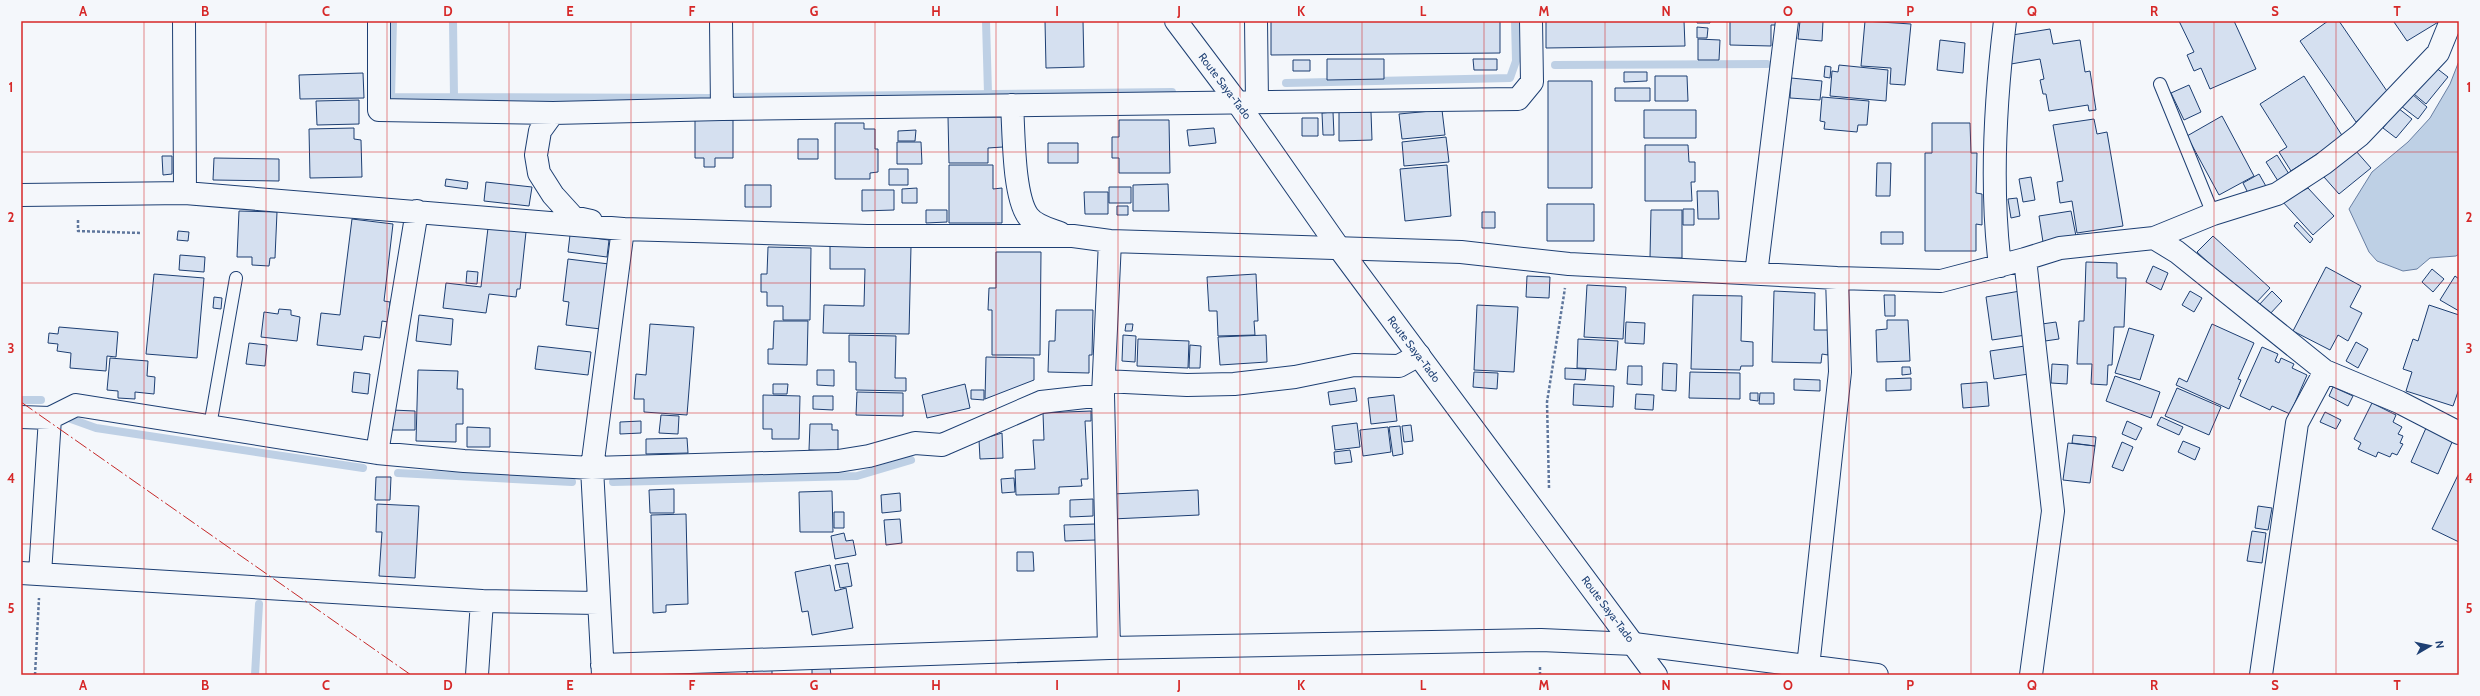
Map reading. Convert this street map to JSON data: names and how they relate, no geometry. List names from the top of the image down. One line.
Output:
{"streets":{"street":["Route Saya-Tado"]},"north":"right","grid":{"columns":["A","B","C","D","E","F","G","H","I","J","K","L","M","N","O","P","Q","R","S","T"],"rows":["1","2","3","4","5"]}}
